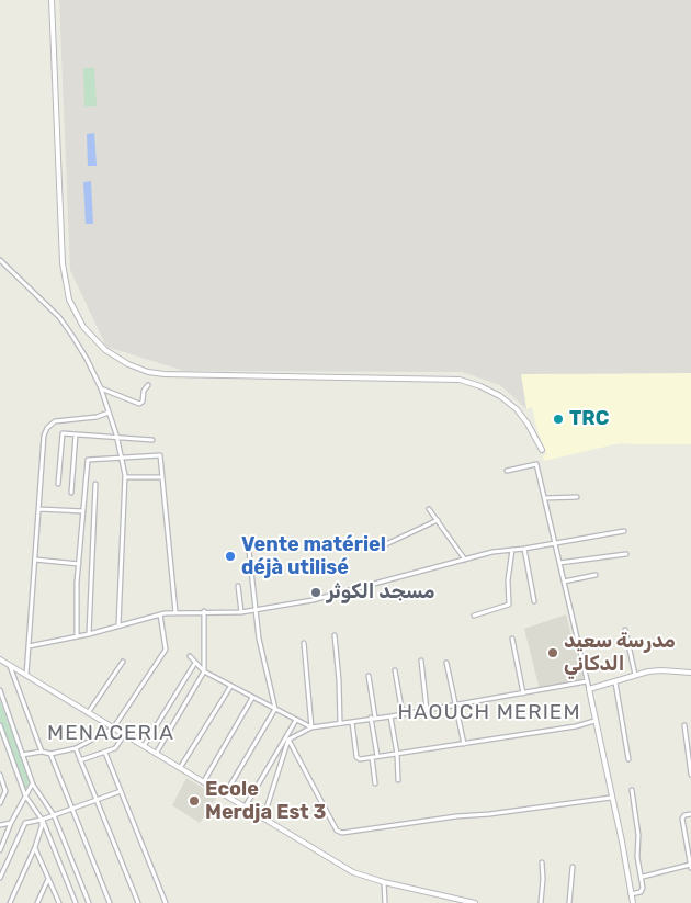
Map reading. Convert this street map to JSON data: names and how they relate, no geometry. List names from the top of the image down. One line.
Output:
{"districts":["HAOUCH MERIEM","MENACERIA"],"places":["TRC","Vente matériel déjà utilisé","مسجد الكوثر","مدرسة سعيد الدكاني","Ecole Merdja Est 3"]}
